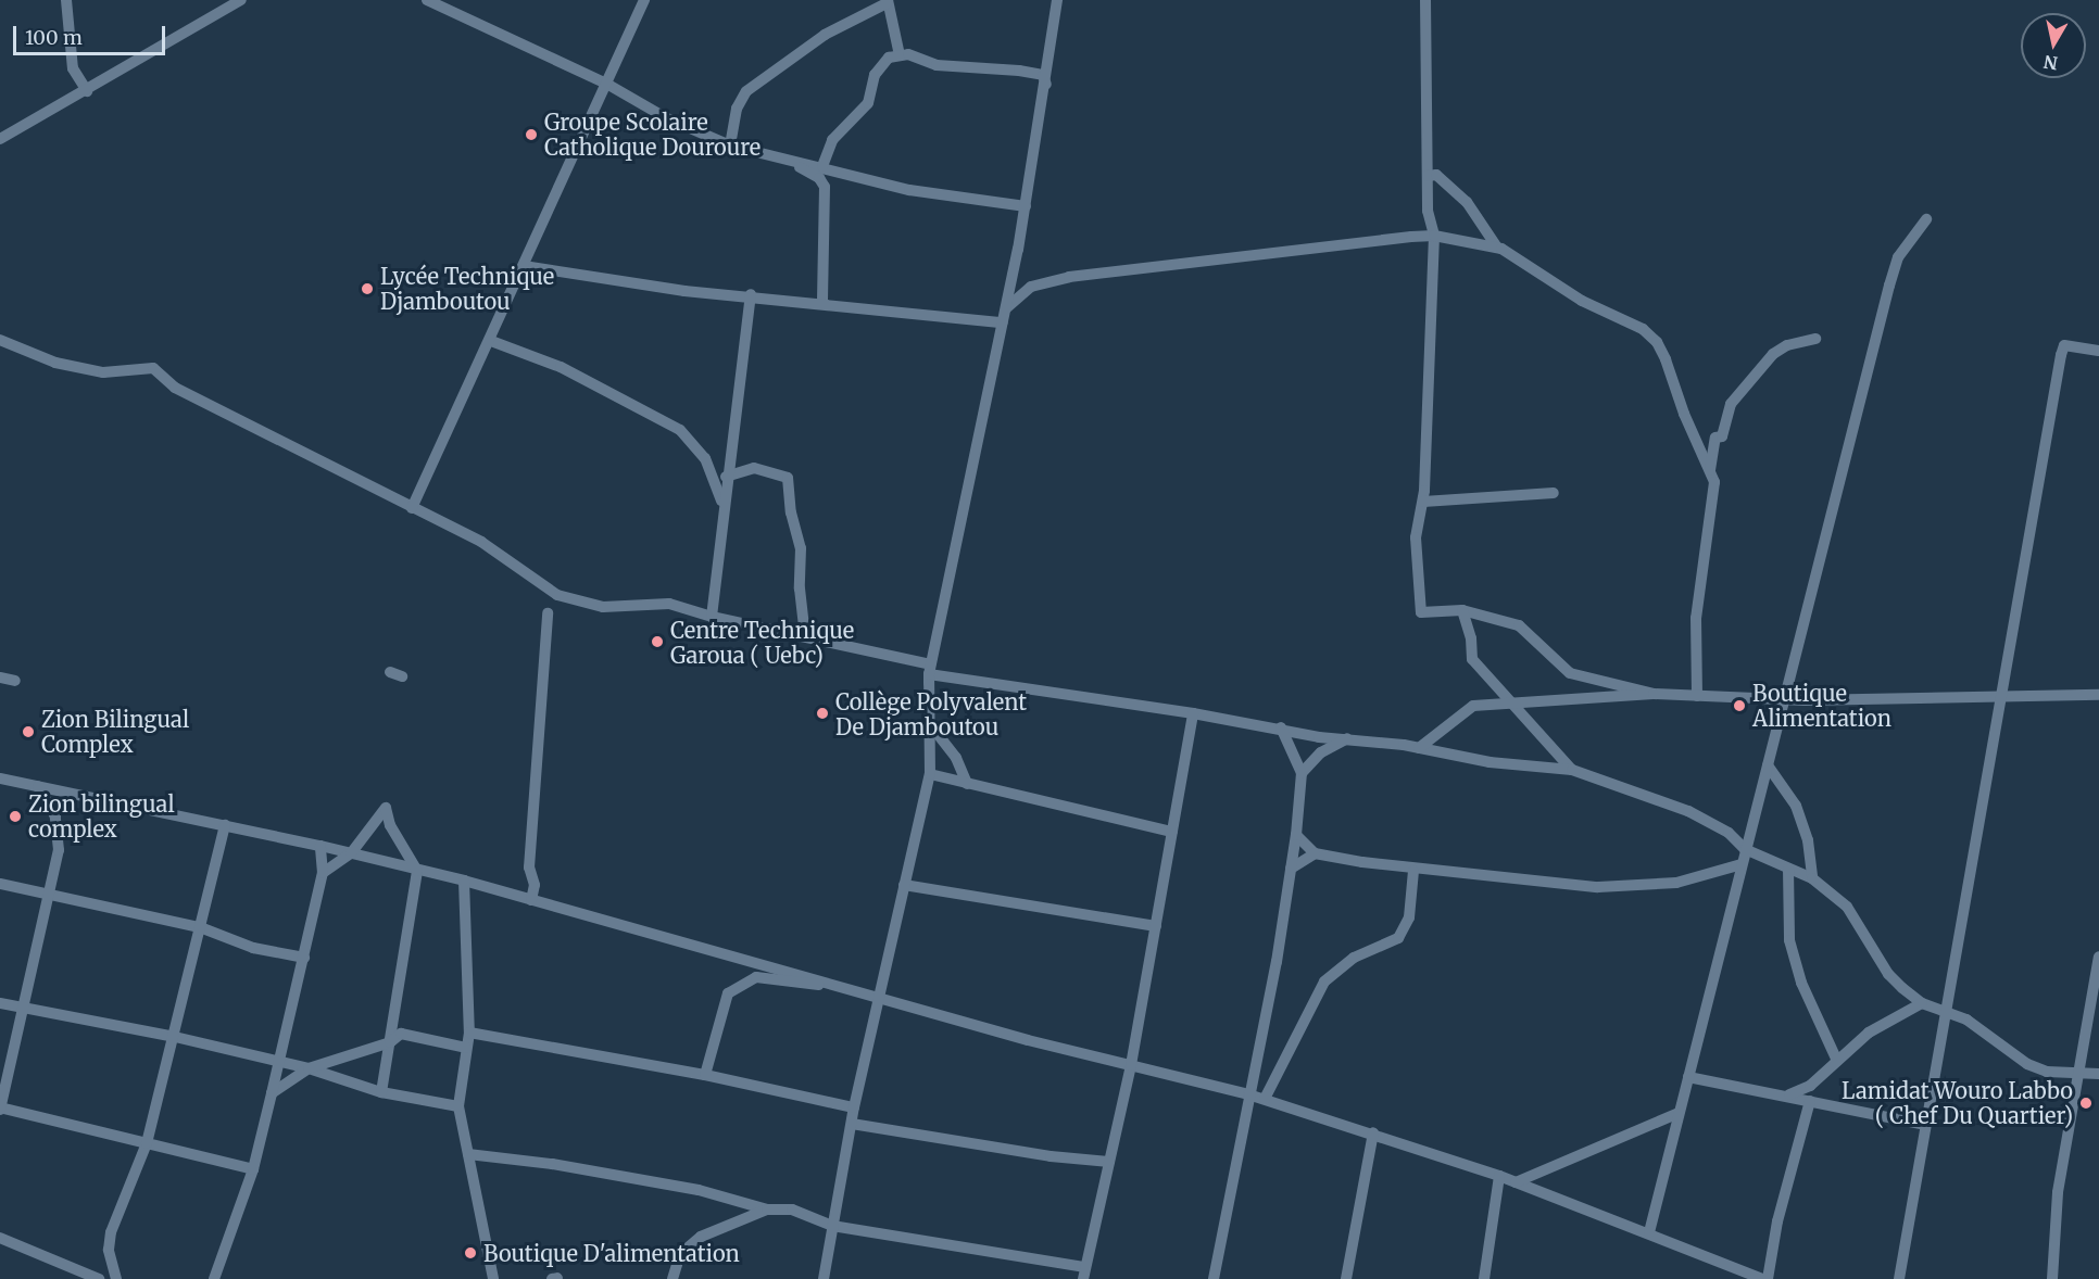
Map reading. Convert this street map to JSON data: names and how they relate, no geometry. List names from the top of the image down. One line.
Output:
{"places":["Groupe Scolaire Catholique Douroure","Lycée Technique Djamboutou","Centre Technique Garoua ( Uebc)","Boutique Alimentation","Collège Polyvalent De Djamboutou","Zion Bilingual Complex","Zion bilingual complex","Lamidat Wouro Labbo ( Chef Du Quartier)","Boutique D'alimentation"],"scale_bar":"100 m","north":"bottom"}
